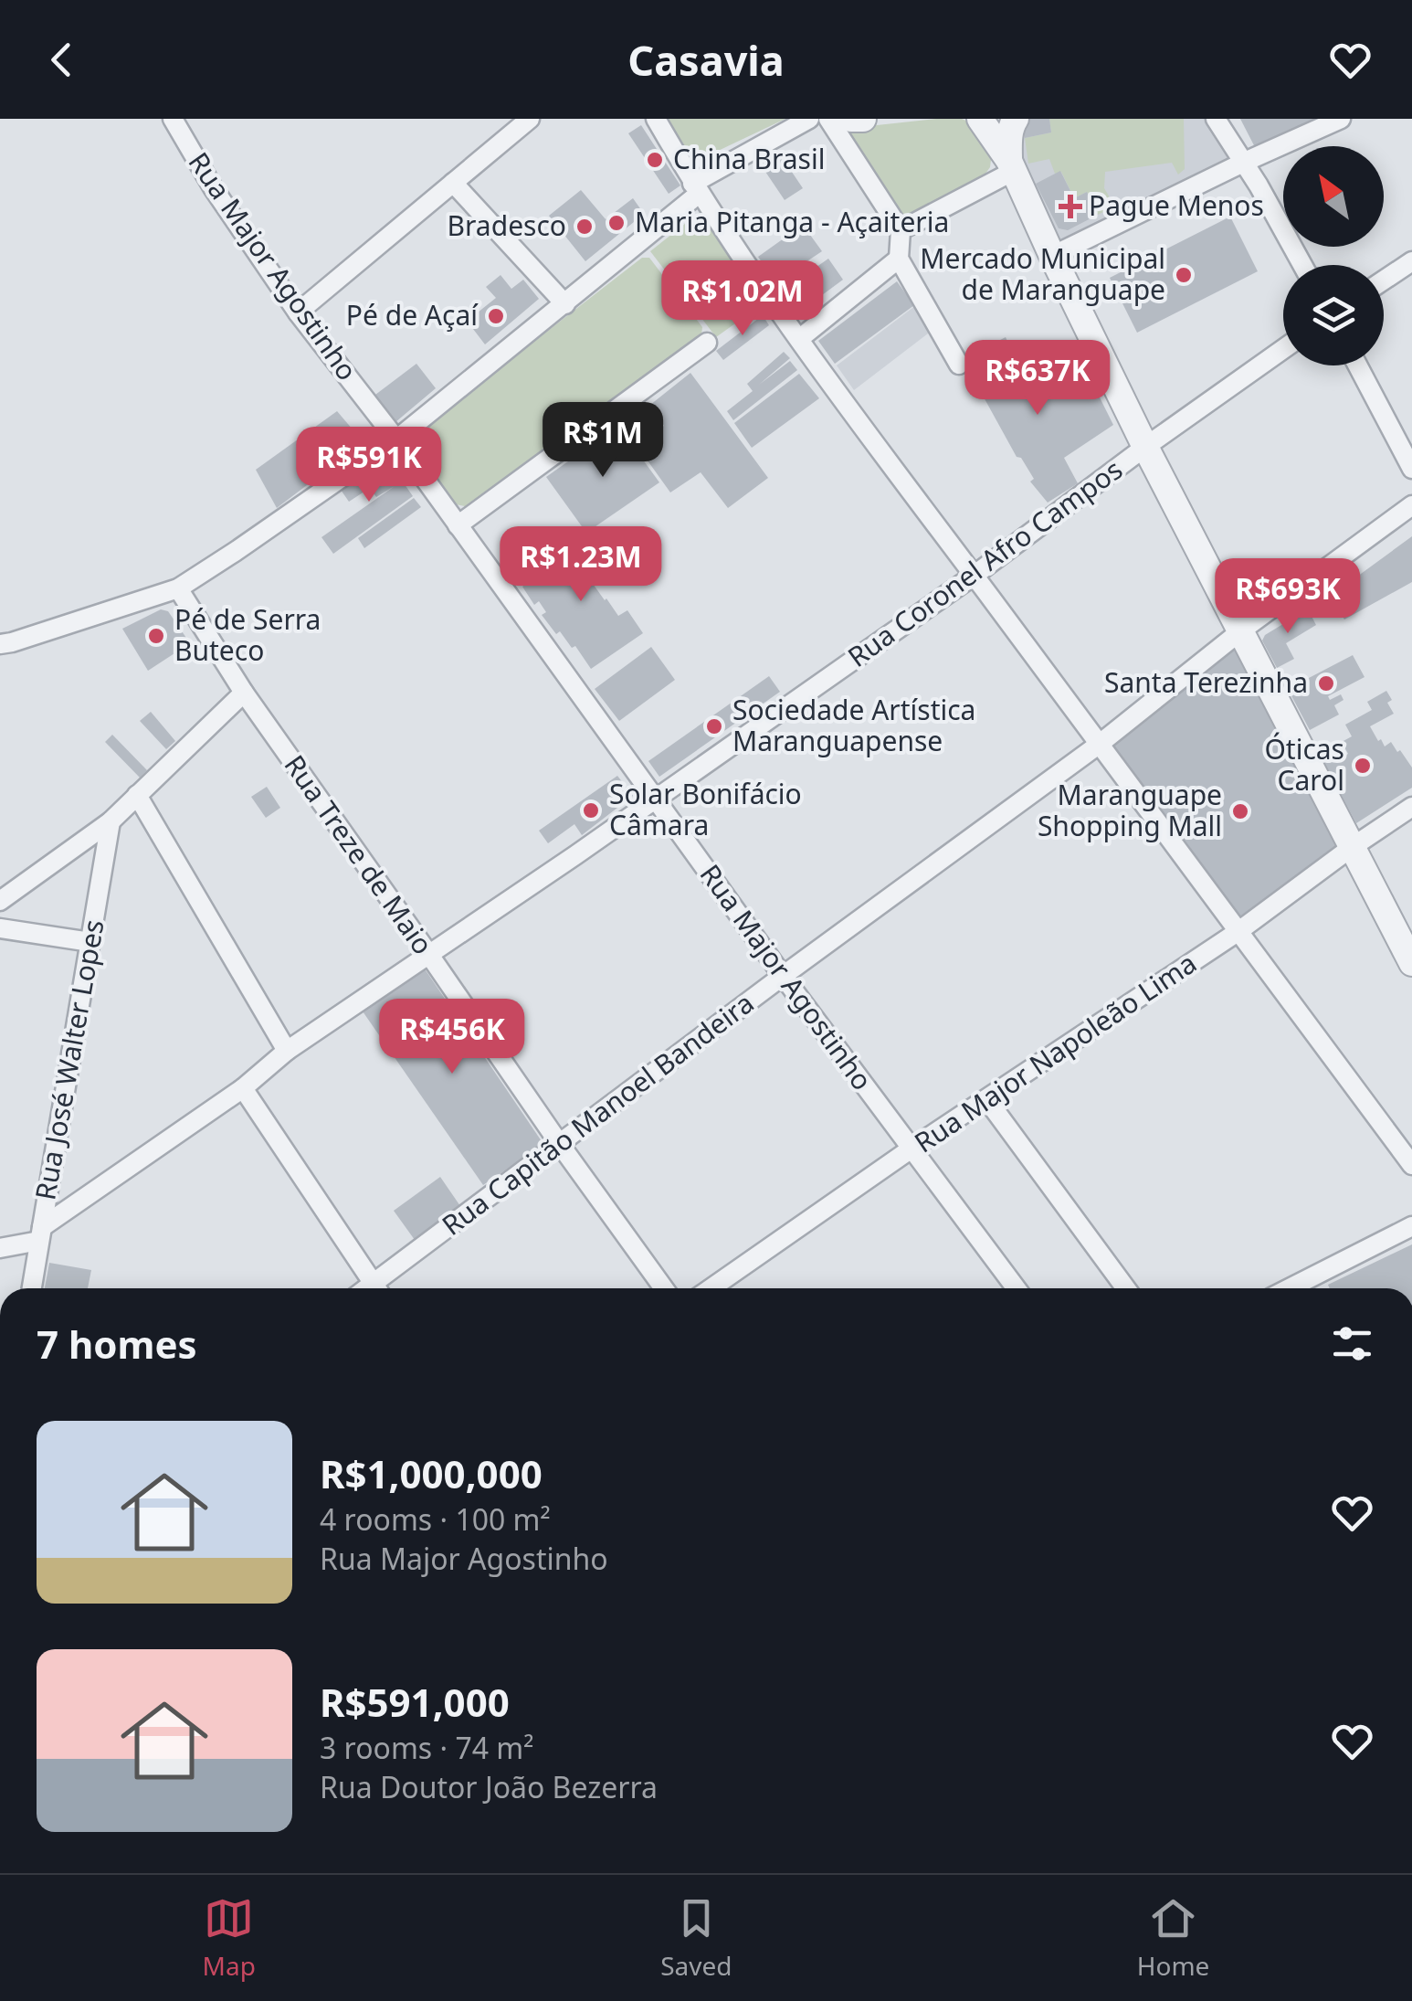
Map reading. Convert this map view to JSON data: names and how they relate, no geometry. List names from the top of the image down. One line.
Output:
{"streets":{"street":["Rua Major Agostinho","Rua Coronel Afro Campos","Rua Treze de Maio","Rua Major Napoleão Lima","Rua José Walter Lopes","Rua Capitão Manoel Bandeira"]},"crossings":[["Rua Major Agostinho","Rua Coronel Afro Campos"],["Rua Major Agostinho","Rua Major Napoleão Lima"],["Rua Major Agostinho","Rua Capitão Manoel Bandeira"],["Rua Coronel Afro Campos","Rua Treze de Maio"],["Rua Coronel Afro Campos","Rua José Walter Lopes"],["Rua Treze de Maio","Rua Capitão Manoel Bandeira"]],"places":{"other":["China Brasil","Maria Pitanga - Açaiteria","Bradesco","Mercado Municipal de Maranguape","Pé de Açaí","Pé de Serra Buteco","Santa Terezinha","Sociedade Artística Maranguapense","Óticas Carol","Solar Bonifácio Câmara","Maranguape Shopping Mall"],"health":["Pague Menos"]},"north":"top left","page":{"header":"Casavia","price":["R$1.02M","R$637K","R$1M","R$591K","R$1.23M","R$693K","R$456K"],"heading":"7 homes","list":[{"name":"R$1,000,000","note":"4 rooms · 100 m² · Rua Major Agostinho"},{"name":"R$591,000","note":"3 rooms · 74 m² · Rua Doutor João Bezerra"}],"tabs":["Map","Saved","Home"]}}
